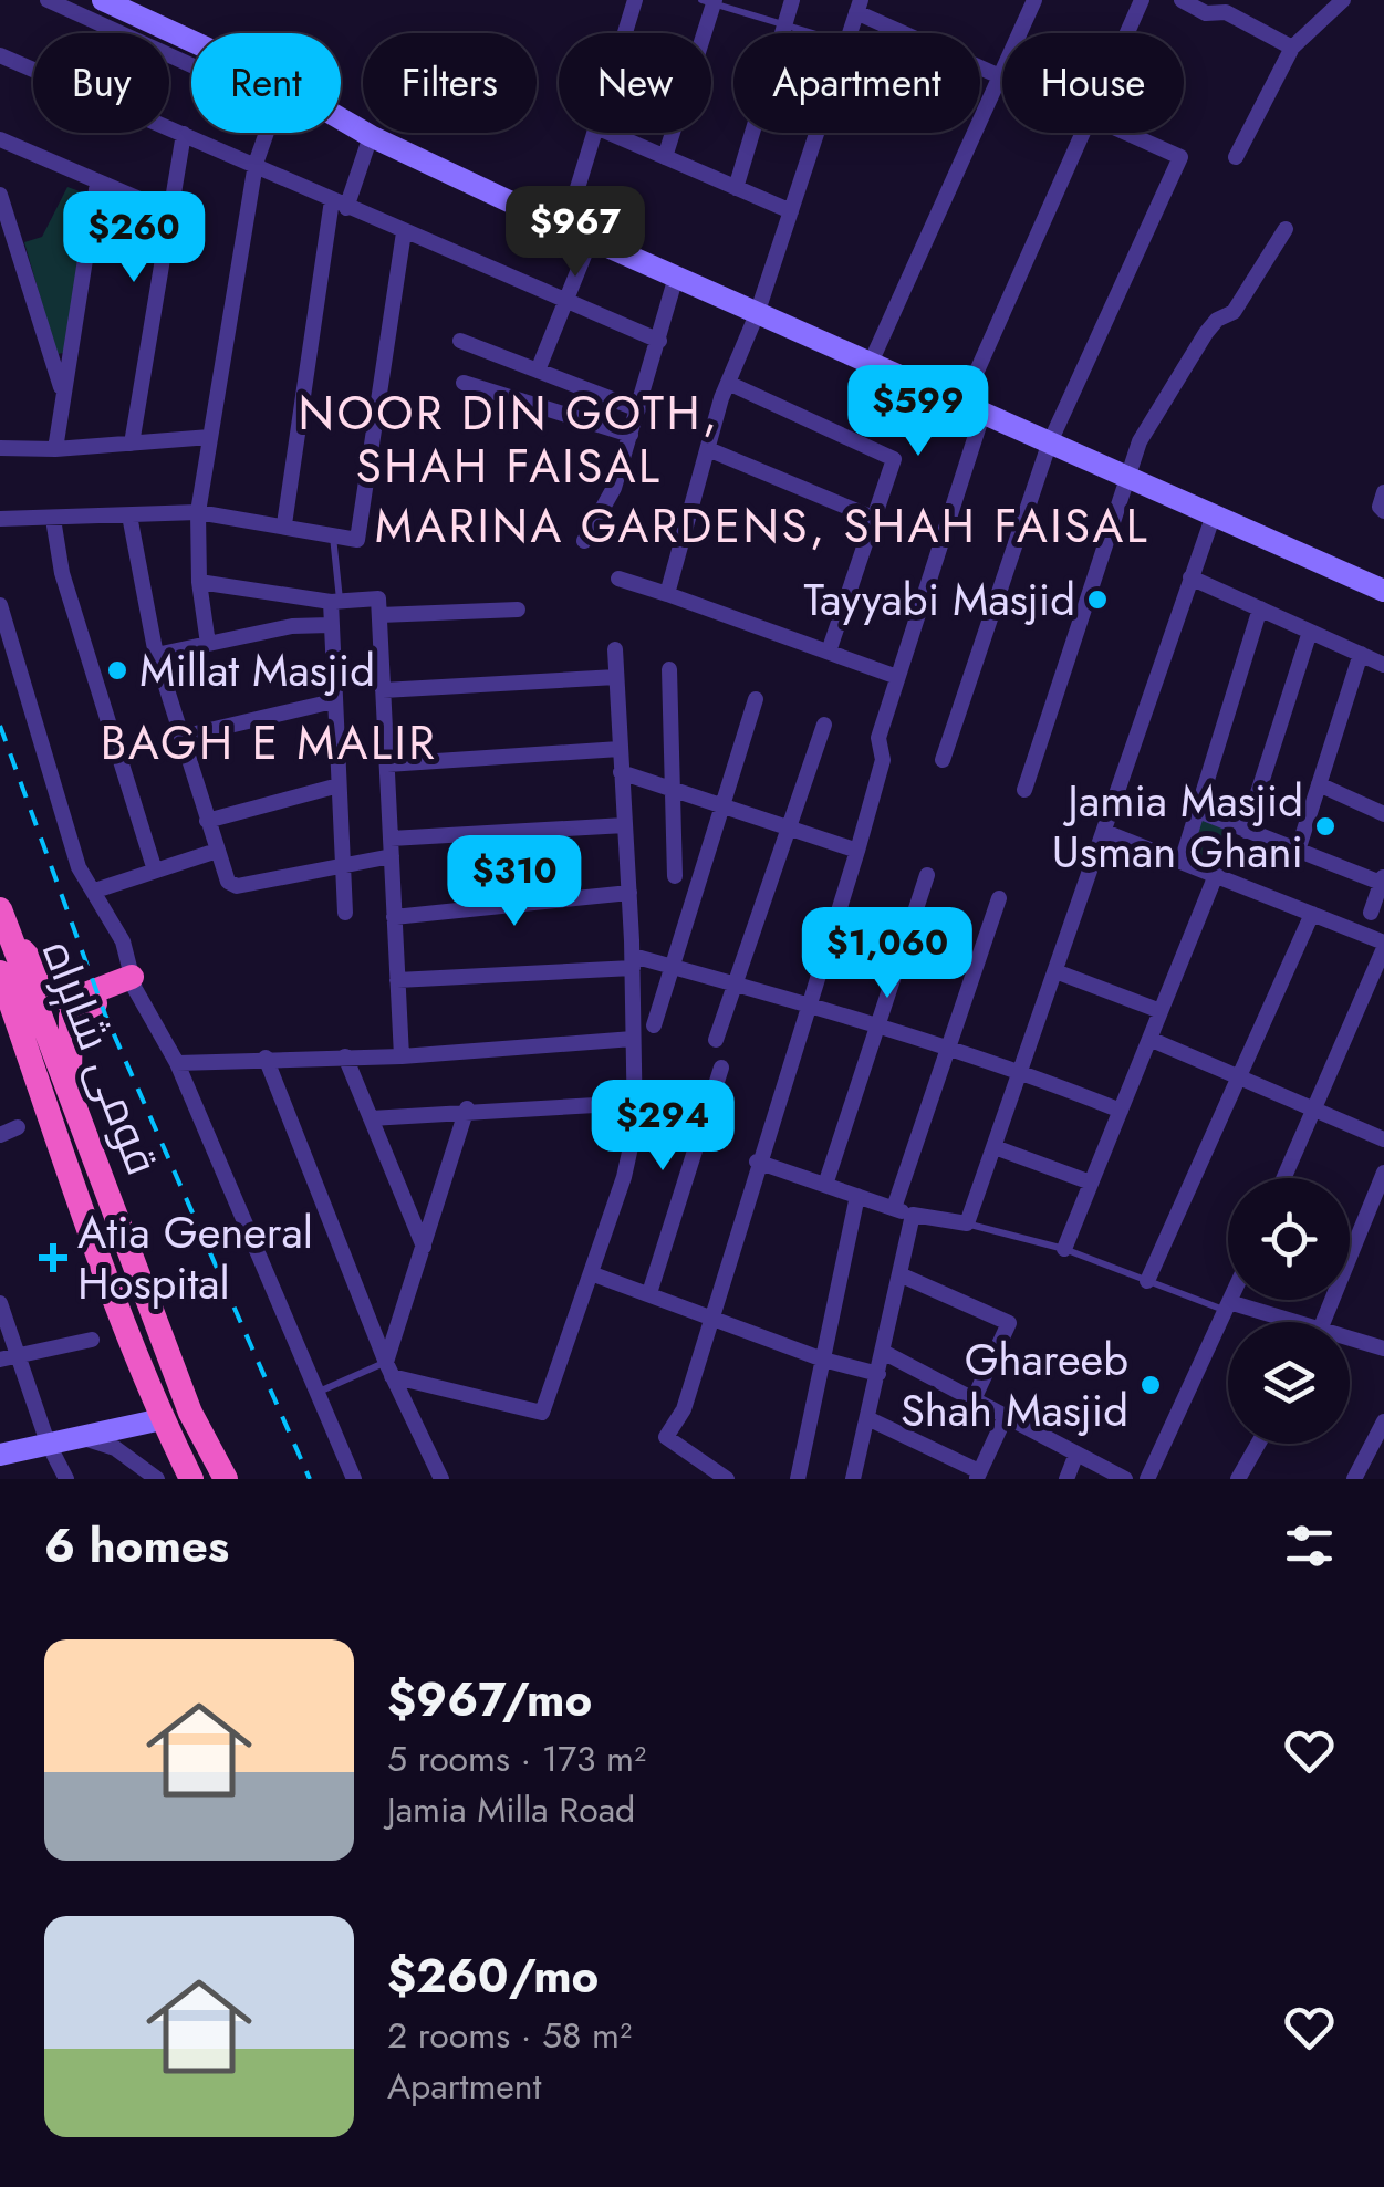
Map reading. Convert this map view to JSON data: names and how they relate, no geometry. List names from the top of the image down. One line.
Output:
{"streets":{"highway":["قومی شاہراہ"]},"districts":["NOOR DIN GOTH, SHAH FAISAL","MARINA GARDENS, SHAH FAISAL","BAGH E MALIR"],"places":{"other":["Tayyabi Masjid","Millat Masjid","Jamia Masjid Usman Ghani","Ghareeb Shah Masjid"],"health":["Atia General Hospital"]},"page":{"chip":["Buy","Rent","Filters","New","Apartment","House"],"price":["$967","$260","$599","$310","$1,060","$294"],"heading":"6 homes","list":[{"name":"$967/mo","note":"5 rooms · 173 m² · Jamia Milla Road"},{"name":"$260/mo","note":"2 rooms · 58 m² · Apartment"}]}}
